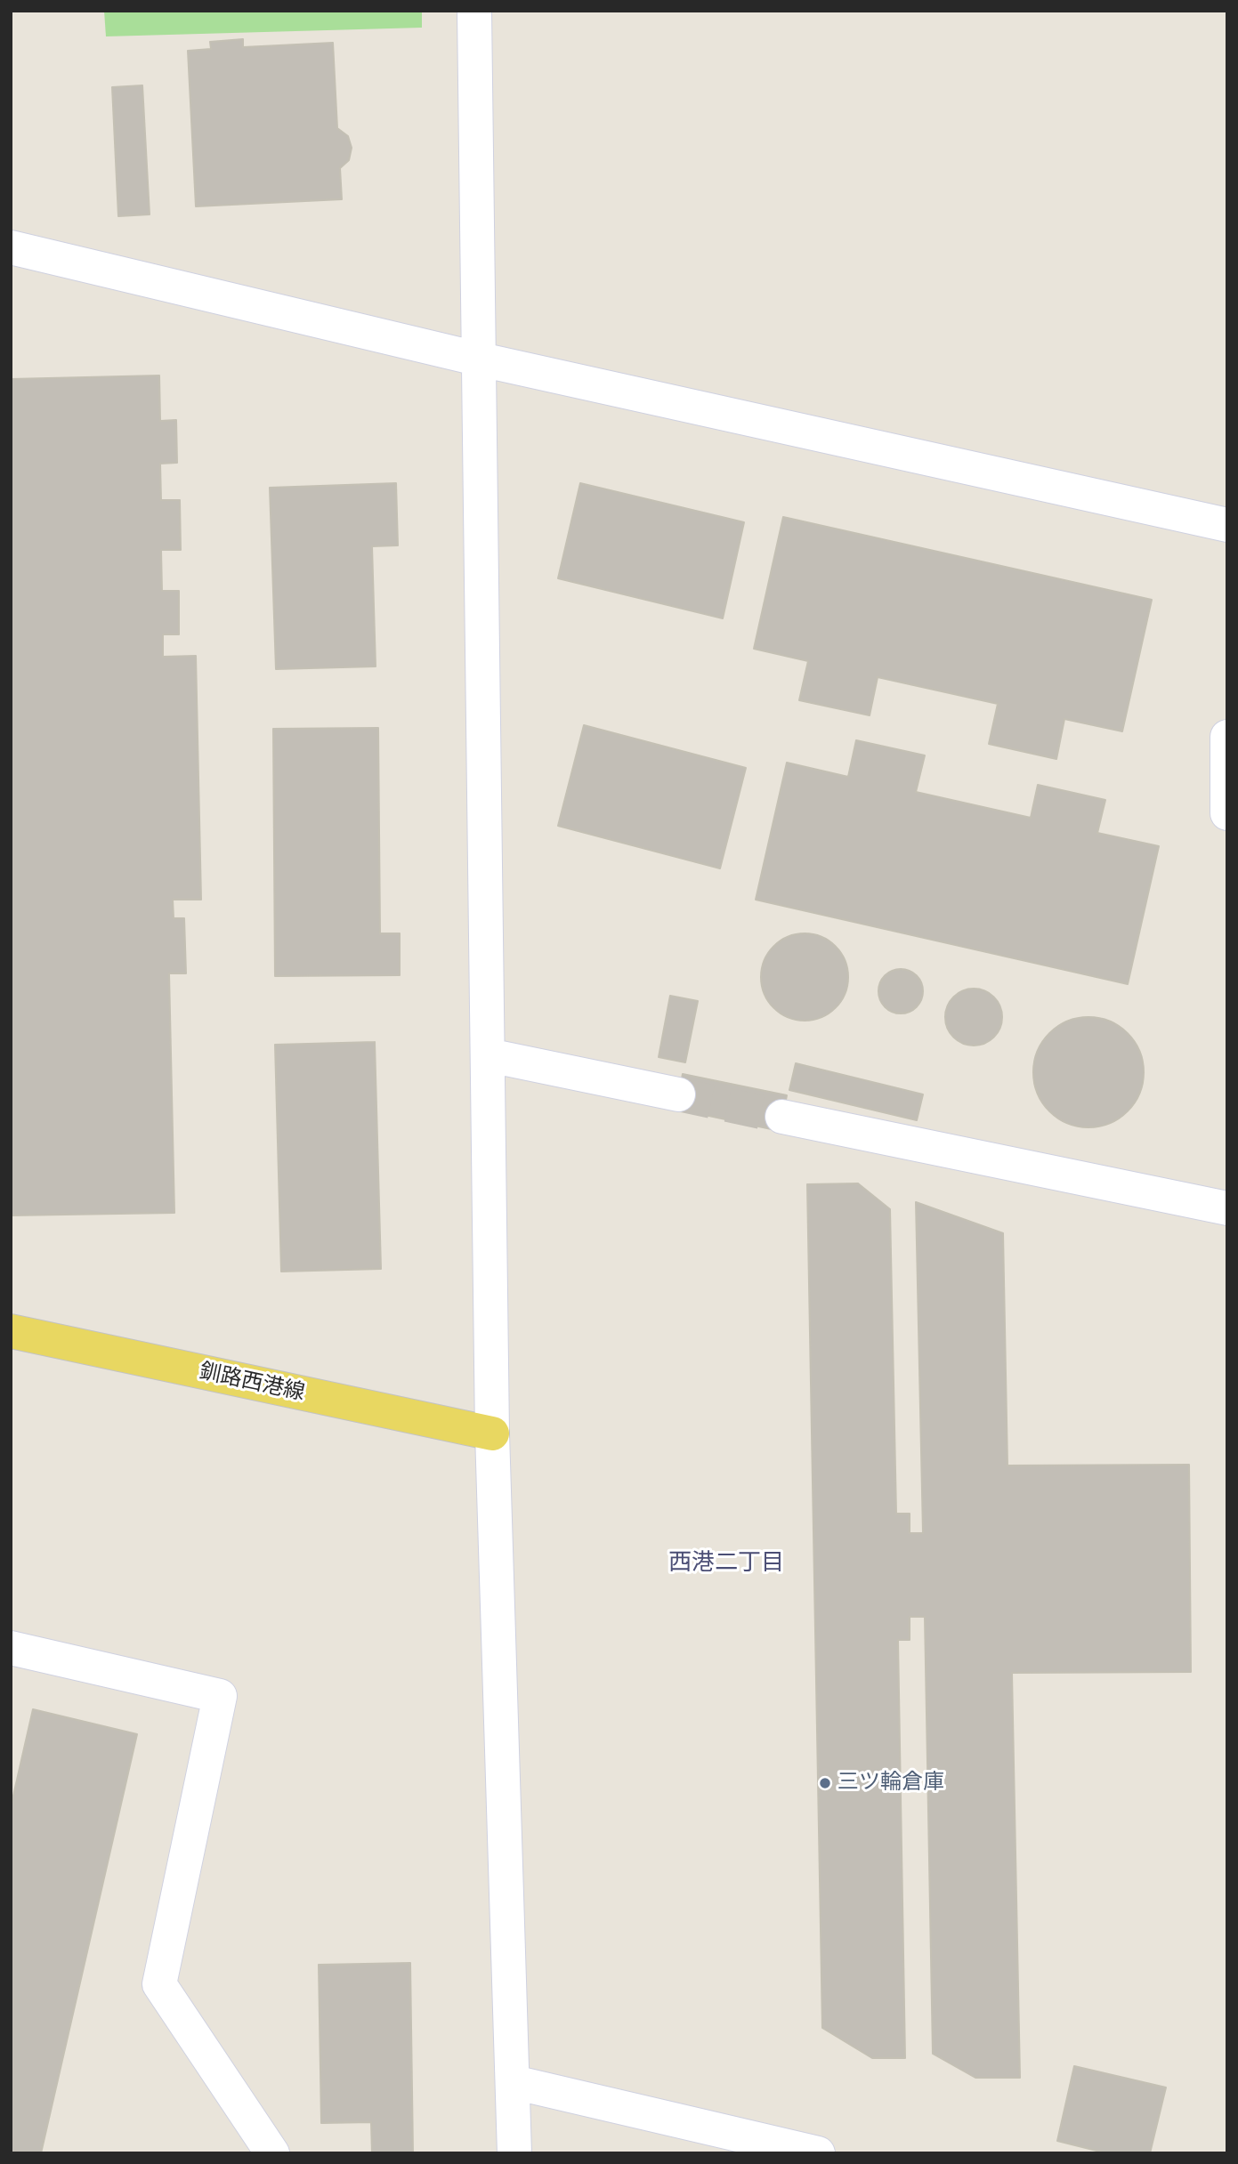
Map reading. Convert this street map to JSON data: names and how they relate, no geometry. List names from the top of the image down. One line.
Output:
{"streets":{"main road":["釧路西港線"]},"districts":["西港二丁目"],"places":["三ツ輪倉庫"]}
